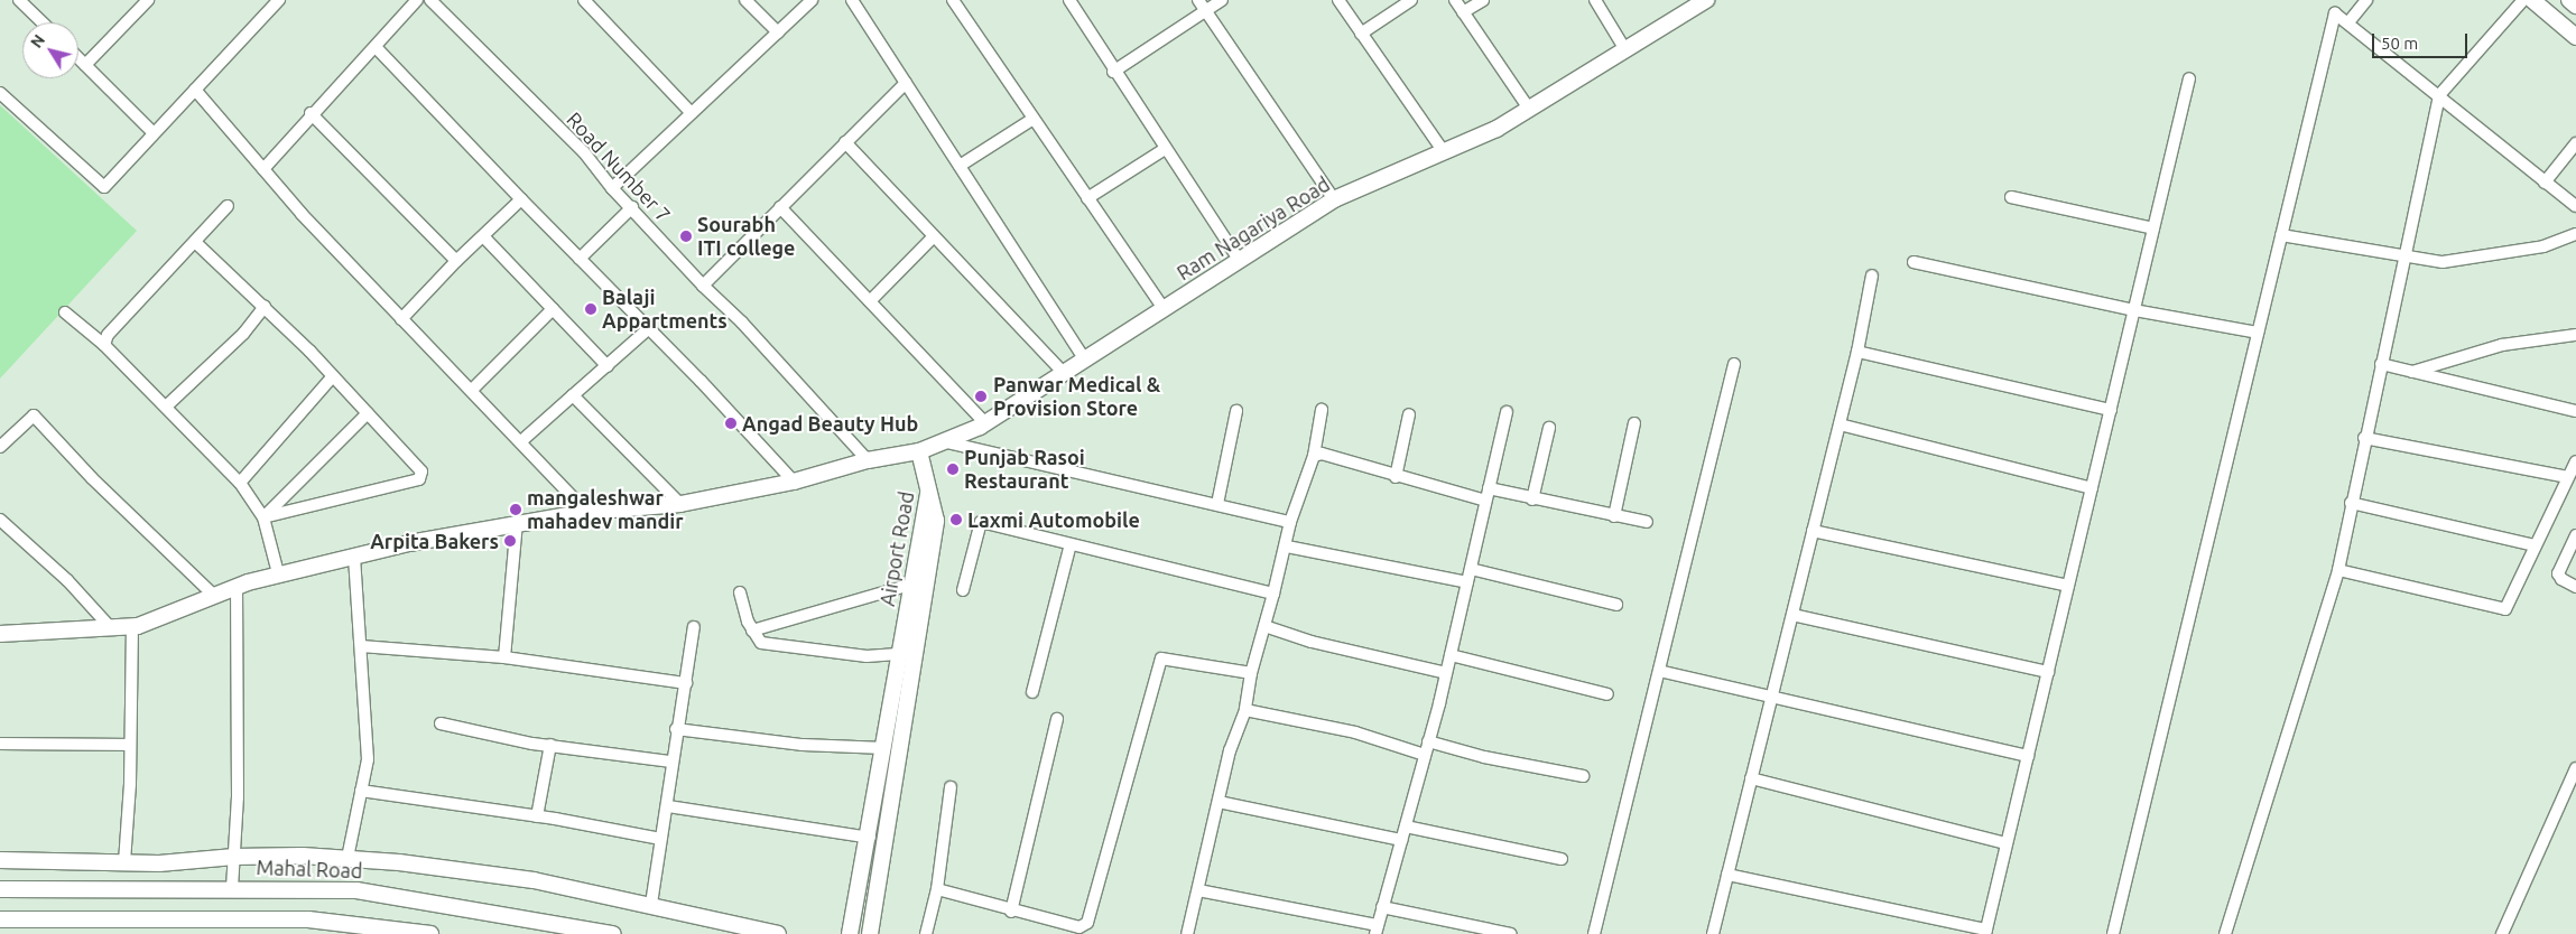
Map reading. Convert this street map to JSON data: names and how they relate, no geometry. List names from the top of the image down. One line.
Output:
{"streets":{"street":["Road Number 7","Ram Nagariya Road","Airport Road","Mahal Road"]},"crossings":[["Road Number 7","Ram Nagariya Road"]],"places":["Sourabh ITI college","Balaji Appartments","Panwar Medical & Provision Store","Angad Beauty Hub","Punjab Rasoi Restaurant","mangaleshwar mahadev mandir","Laxmi Automobile","Arpita Bakers"],"scale_bar":"50 m","north":"top left"}
